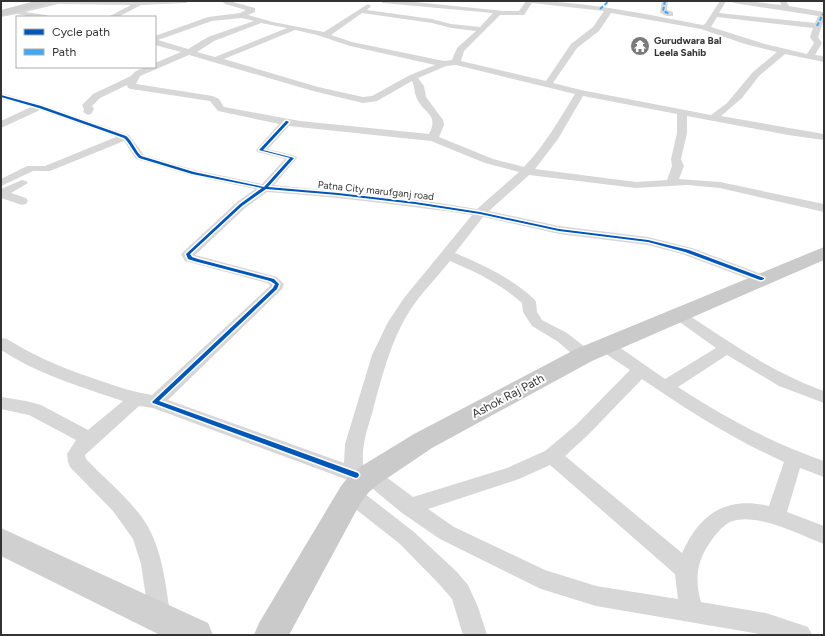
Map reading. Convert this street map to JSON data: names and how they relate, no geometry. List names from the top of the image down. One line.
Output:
{"streets":{"main road":["Ashok Raj Path"],"street":["Patna City marufganj road"]},"crossings":[["Patna City marufganj road","Ashok Raj Path"]],"places":{"temple":["Gurudwara Bal Leela Sahib"]},"legend":["Cycle path","Path"]}
